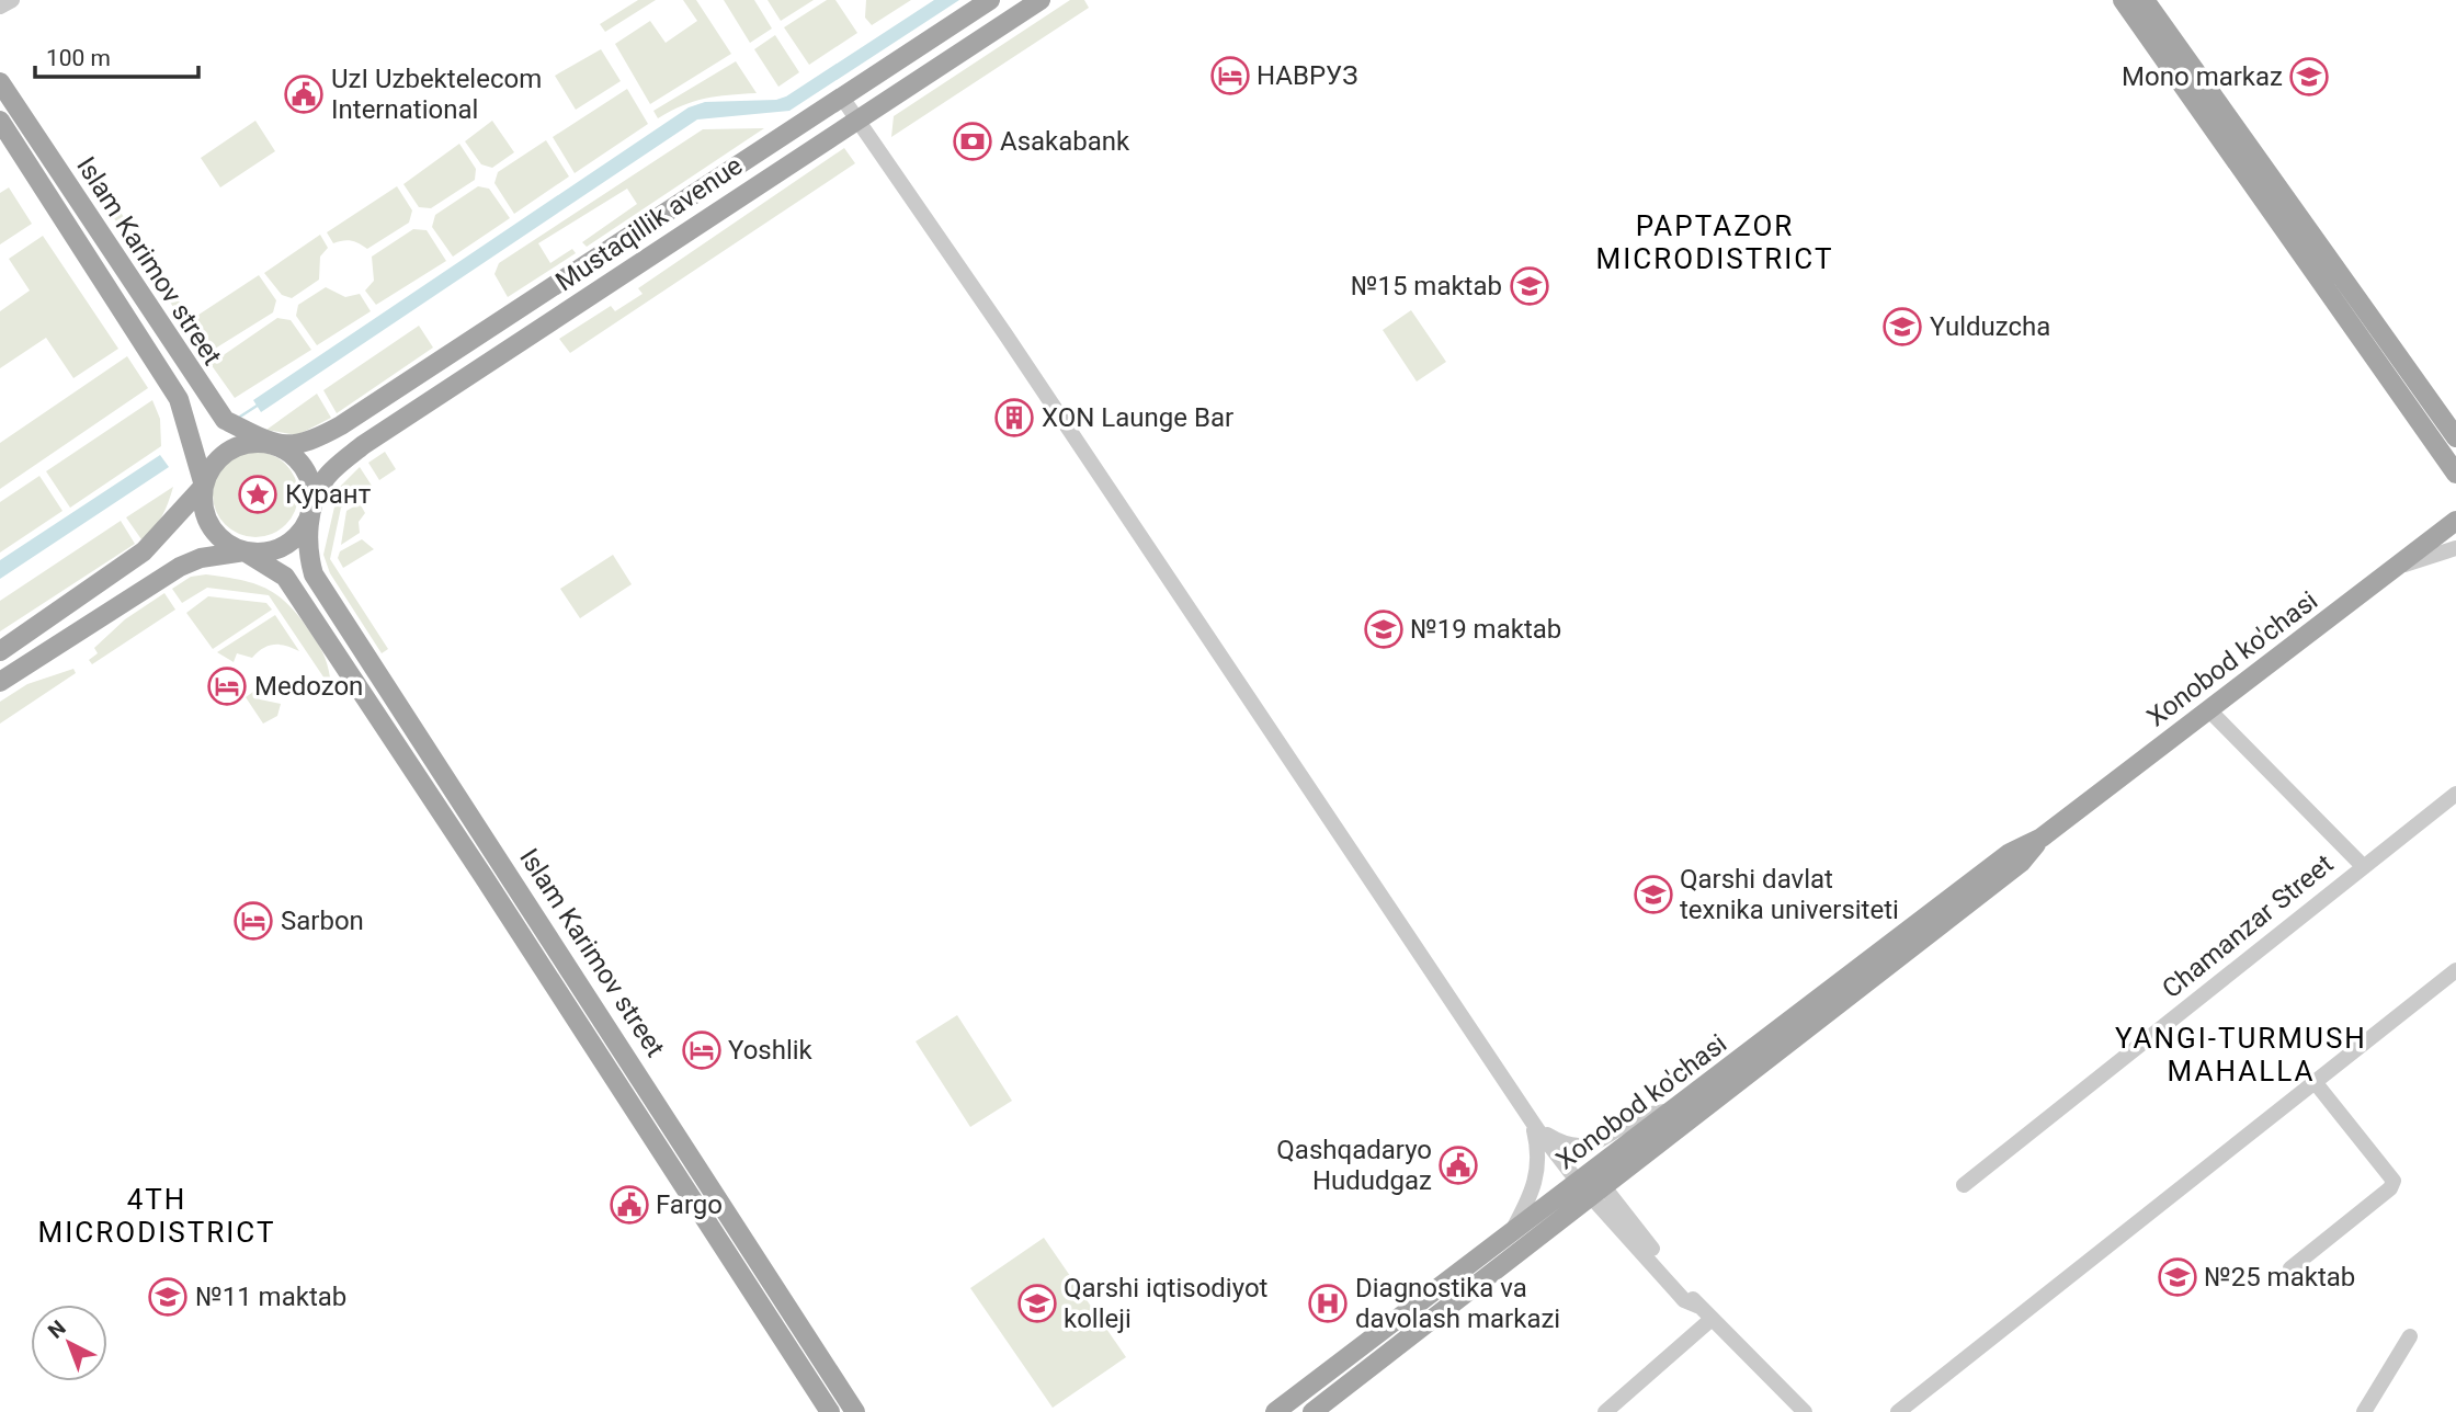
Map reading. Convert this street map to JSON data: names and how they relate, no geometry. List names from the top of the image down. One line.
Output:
{"streets":{"main road":["Mustaqillik avenue","Islam Karimov street","Xonobod ko'chasi"],"street":["Chamanzar Street"]},"crossings":[["Mustaqillik avenue","Islam Karimov street"]],"districts":["PAРTAZOR MICRODISTRICT","YANGI-TURMUSH MAHALLA","4TH MICRODISTRICT"],"places":{"hotel":["НАВРУЗ","Medozon","Sarbon","Yoshlik"],"school or university":["Mono markaz","№15 maktab","Yulduzcha","№19 maktab","Qarshi davlat texnika universiteti","№25 maktab","№11 maktab","Qarshi iqtisodiyot kolleji"],"public building":["UzI Uzbektelecom International","Qashqadaryo Hududgaz","Fargo"],"bank":["Asakabank"],"building":["XON Launge Bar"],"place":["Курант"],"hospital":["Diagnostika va davolash markazi"]},"scale_bar":"100 m","north":"top left"}
